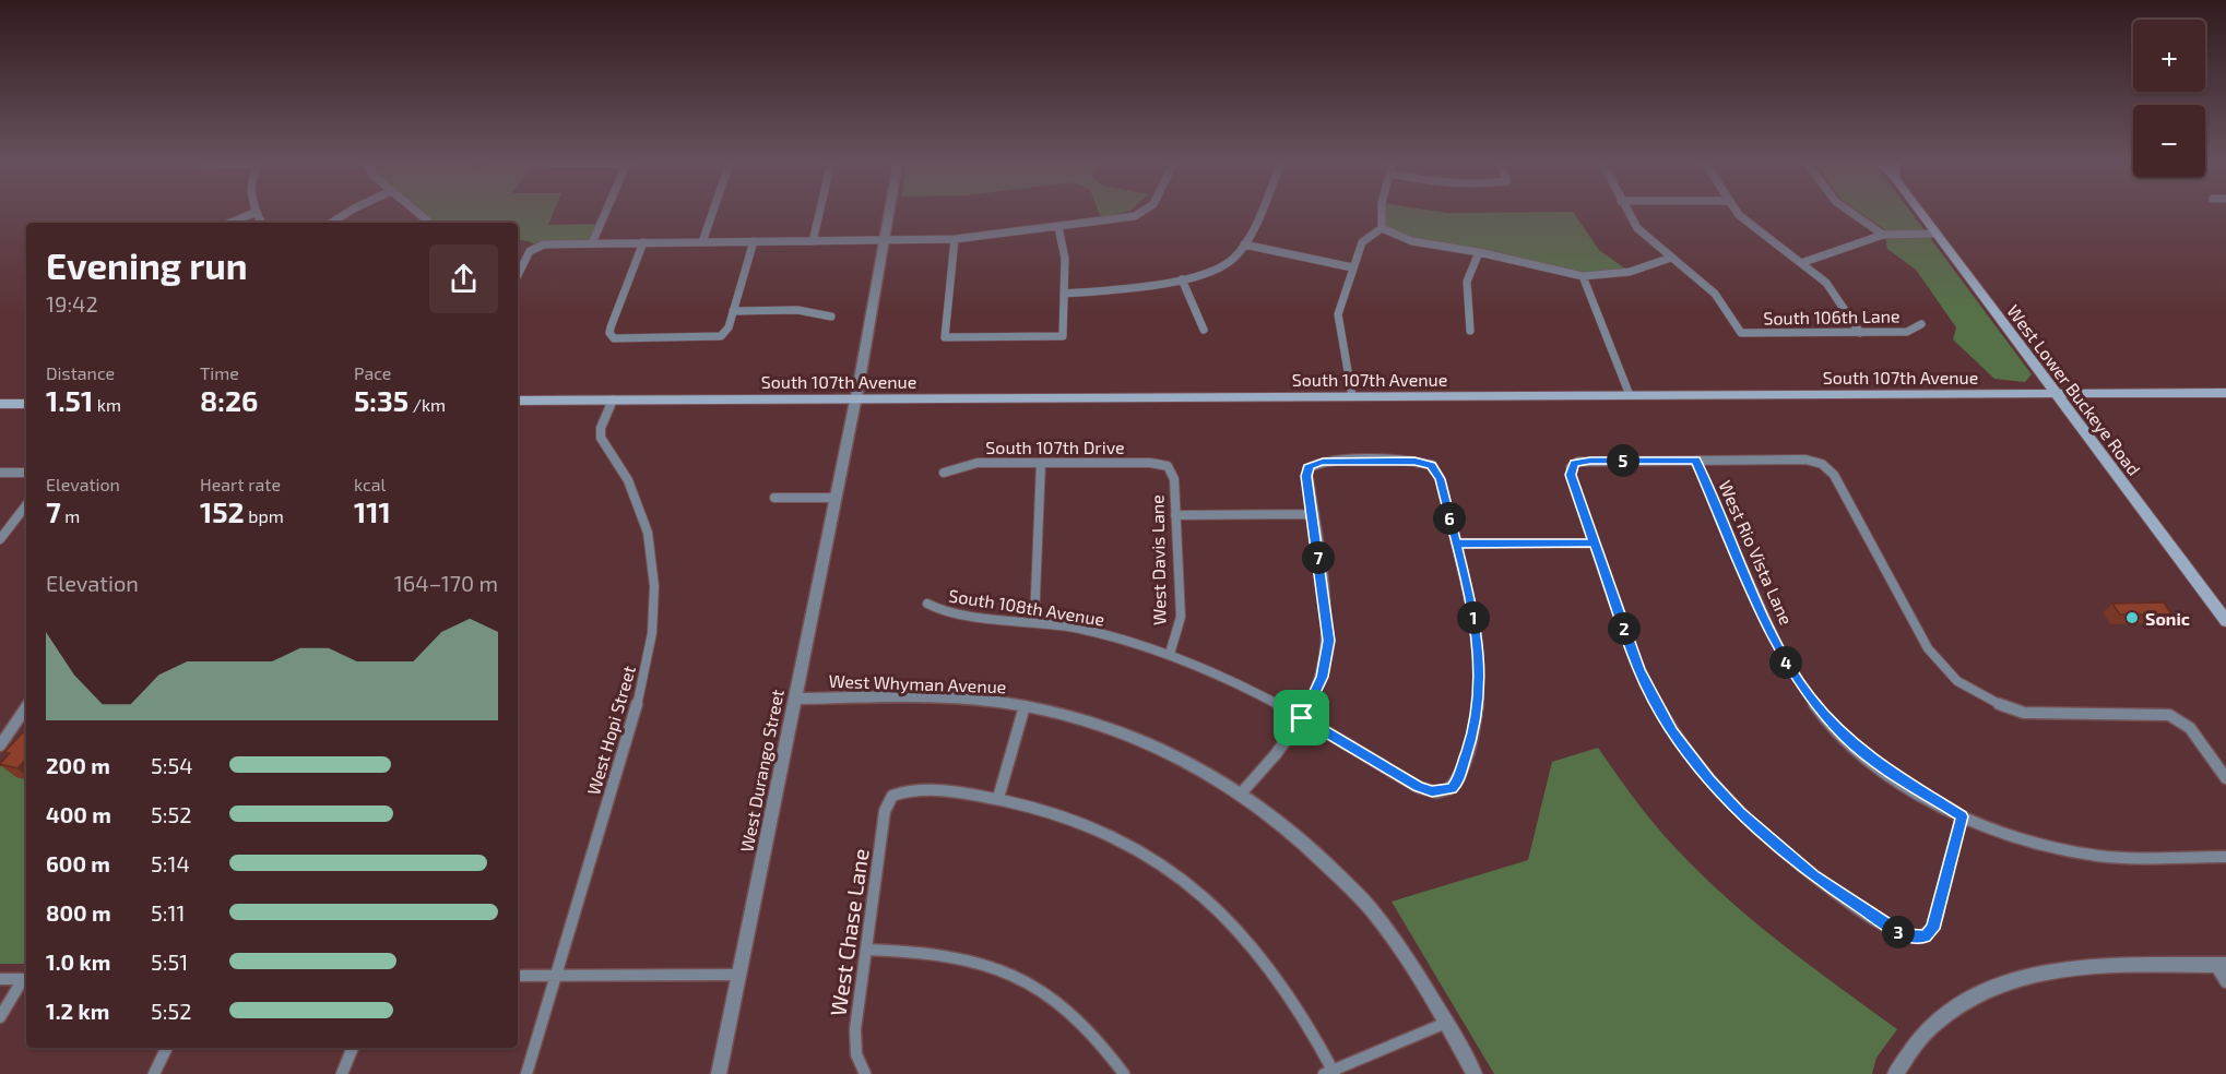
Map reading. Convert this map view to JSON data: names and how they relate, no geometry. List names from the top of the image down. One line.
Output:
{"streets":{"main road":["South 107th Avenue","West Lower Buckeye Road"],"street":["South 106th Lane","South 107th Drive","West Rio Vista Lane","West Davis Lane","South 108th Avenue","West Whyman Avenue","West Hopi Street","West Durango Street","West Chase Lane"]},"crossings":[["South 107th Avenue","West Lower Buckeye Road"],["South 107th Avenue","West Hopi Street"],["South 107th Avenue","West Durango Street"],["South 107th Drive","West Davis Lane"],["West Davis Lane","South 108th Avenue"],["West Whyman Avenue","West Durango Street"]],"places":["Sonic"],"page":{"map_buttons":["+","−"],"heading":["Evening run","19:42"],"stats":[["Distance","1.51 km"],["Time","8:26"],["Pace","5:35 /km"],["Elevation","7 m"],["Heart rate","152 bpm"],["kcal","111"]],"pins":["5","6","7","1","2","4","3"],"chart":["Elevation","164–170 m"],"list":[{"name":"200 m","note":"5:54"},{"name":"400 m","note":"5:52"},{"name":"600 m","note":"5:14"},{"name":"800 m","note":"5:11"},{"name":"1.0 km","note":"5:51"},{"name":"1.2 km","note":"5:52"}]}}
